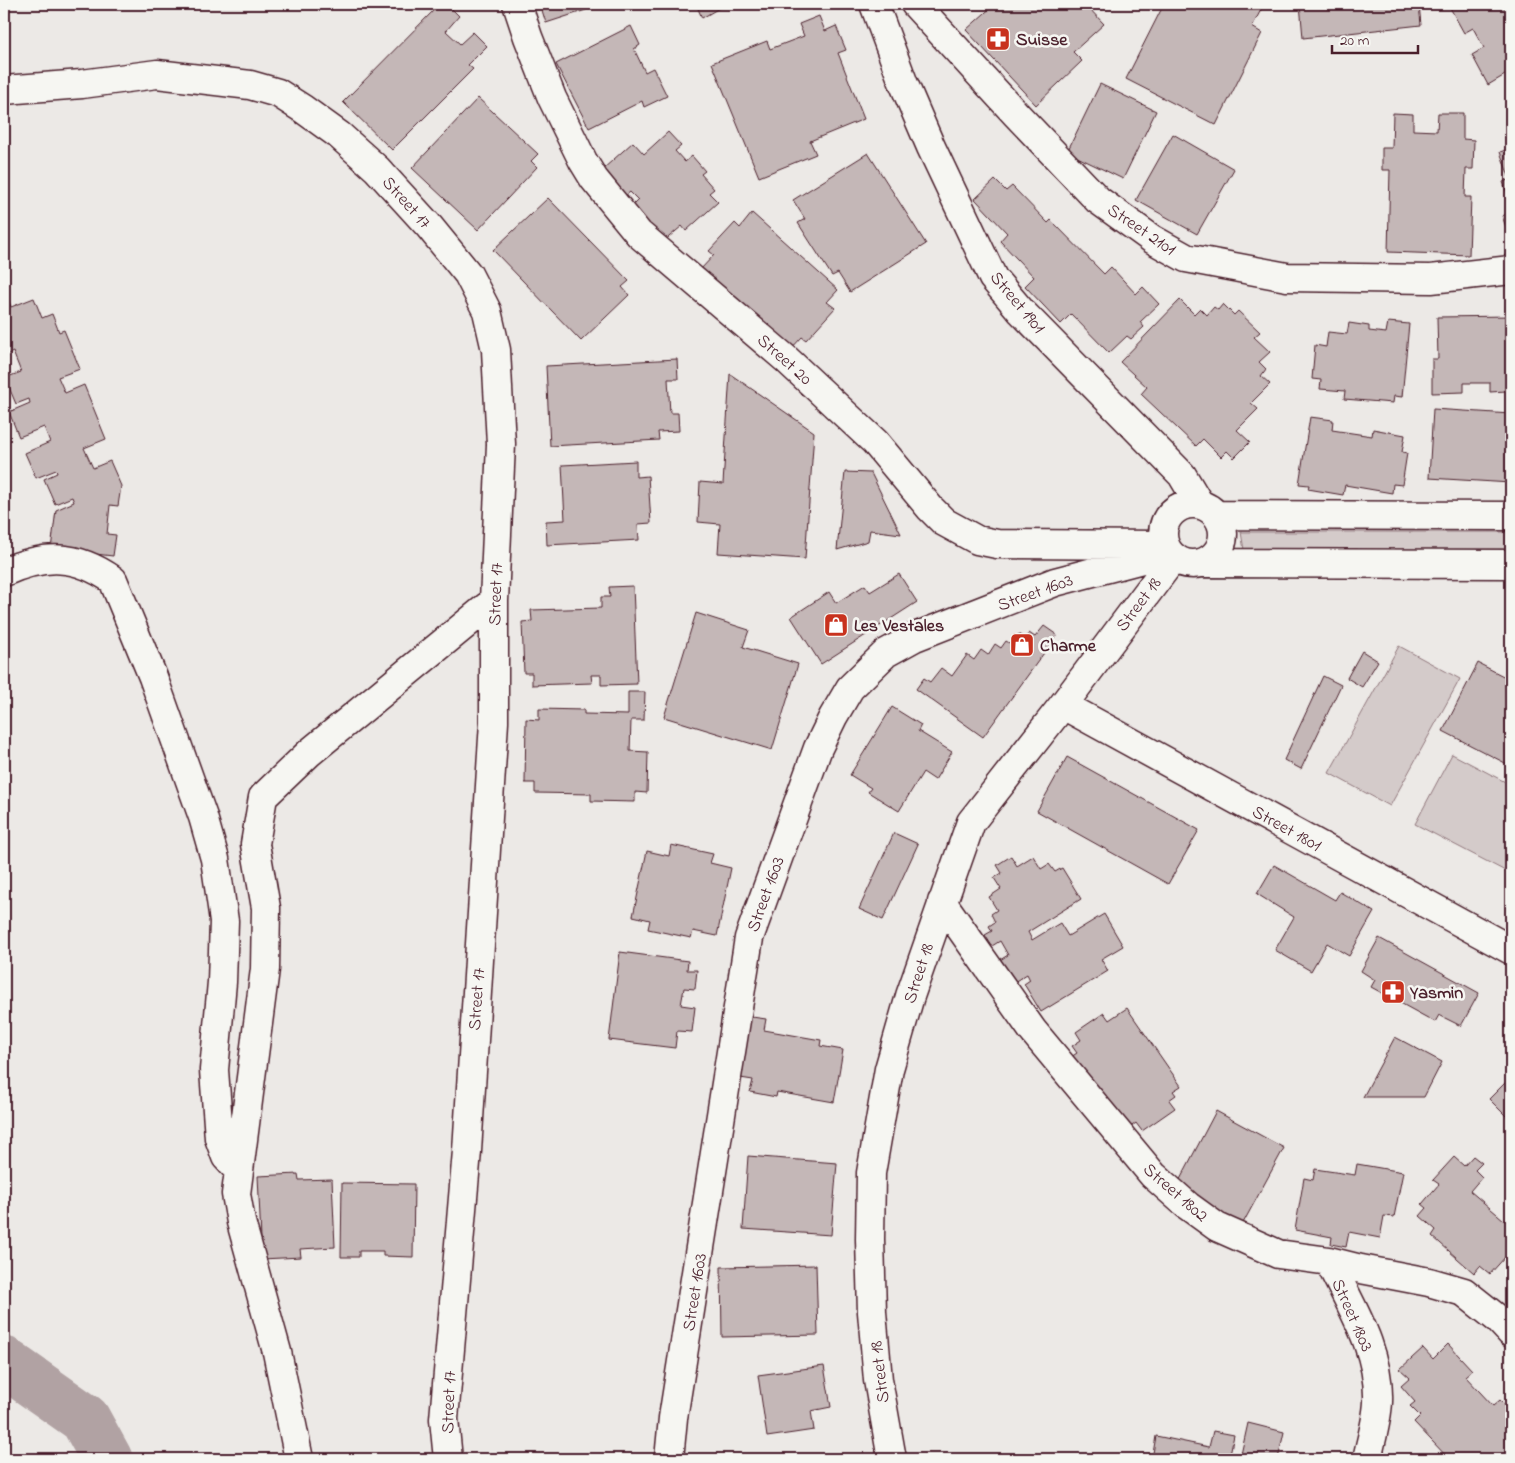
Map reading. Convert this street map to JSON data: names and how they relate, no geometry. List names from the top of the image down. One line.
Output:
{"streets":{"street":["Street 17","Street 2101","Street 1901","Street 20","Street 1603","Street 18","Street 1801","Street 1802","Street 1803"]},"crossings":[["Street 1901","Street 20"],["Street 1901","Street 1603"],["Street 1901","Street 18"],["Street 20","Street 1603"],["Street 20","Street 18"],["Street 1603","Street 18"],["Street 18","Street 1801"],["Street 18","Street 1802"],["Street 1802","Street 1803"]],"places":{"pharmacy":["Suisse","Yasmin"],"shop":["Les Vestales","Charme"]},"scale_bar":"20 m"}
